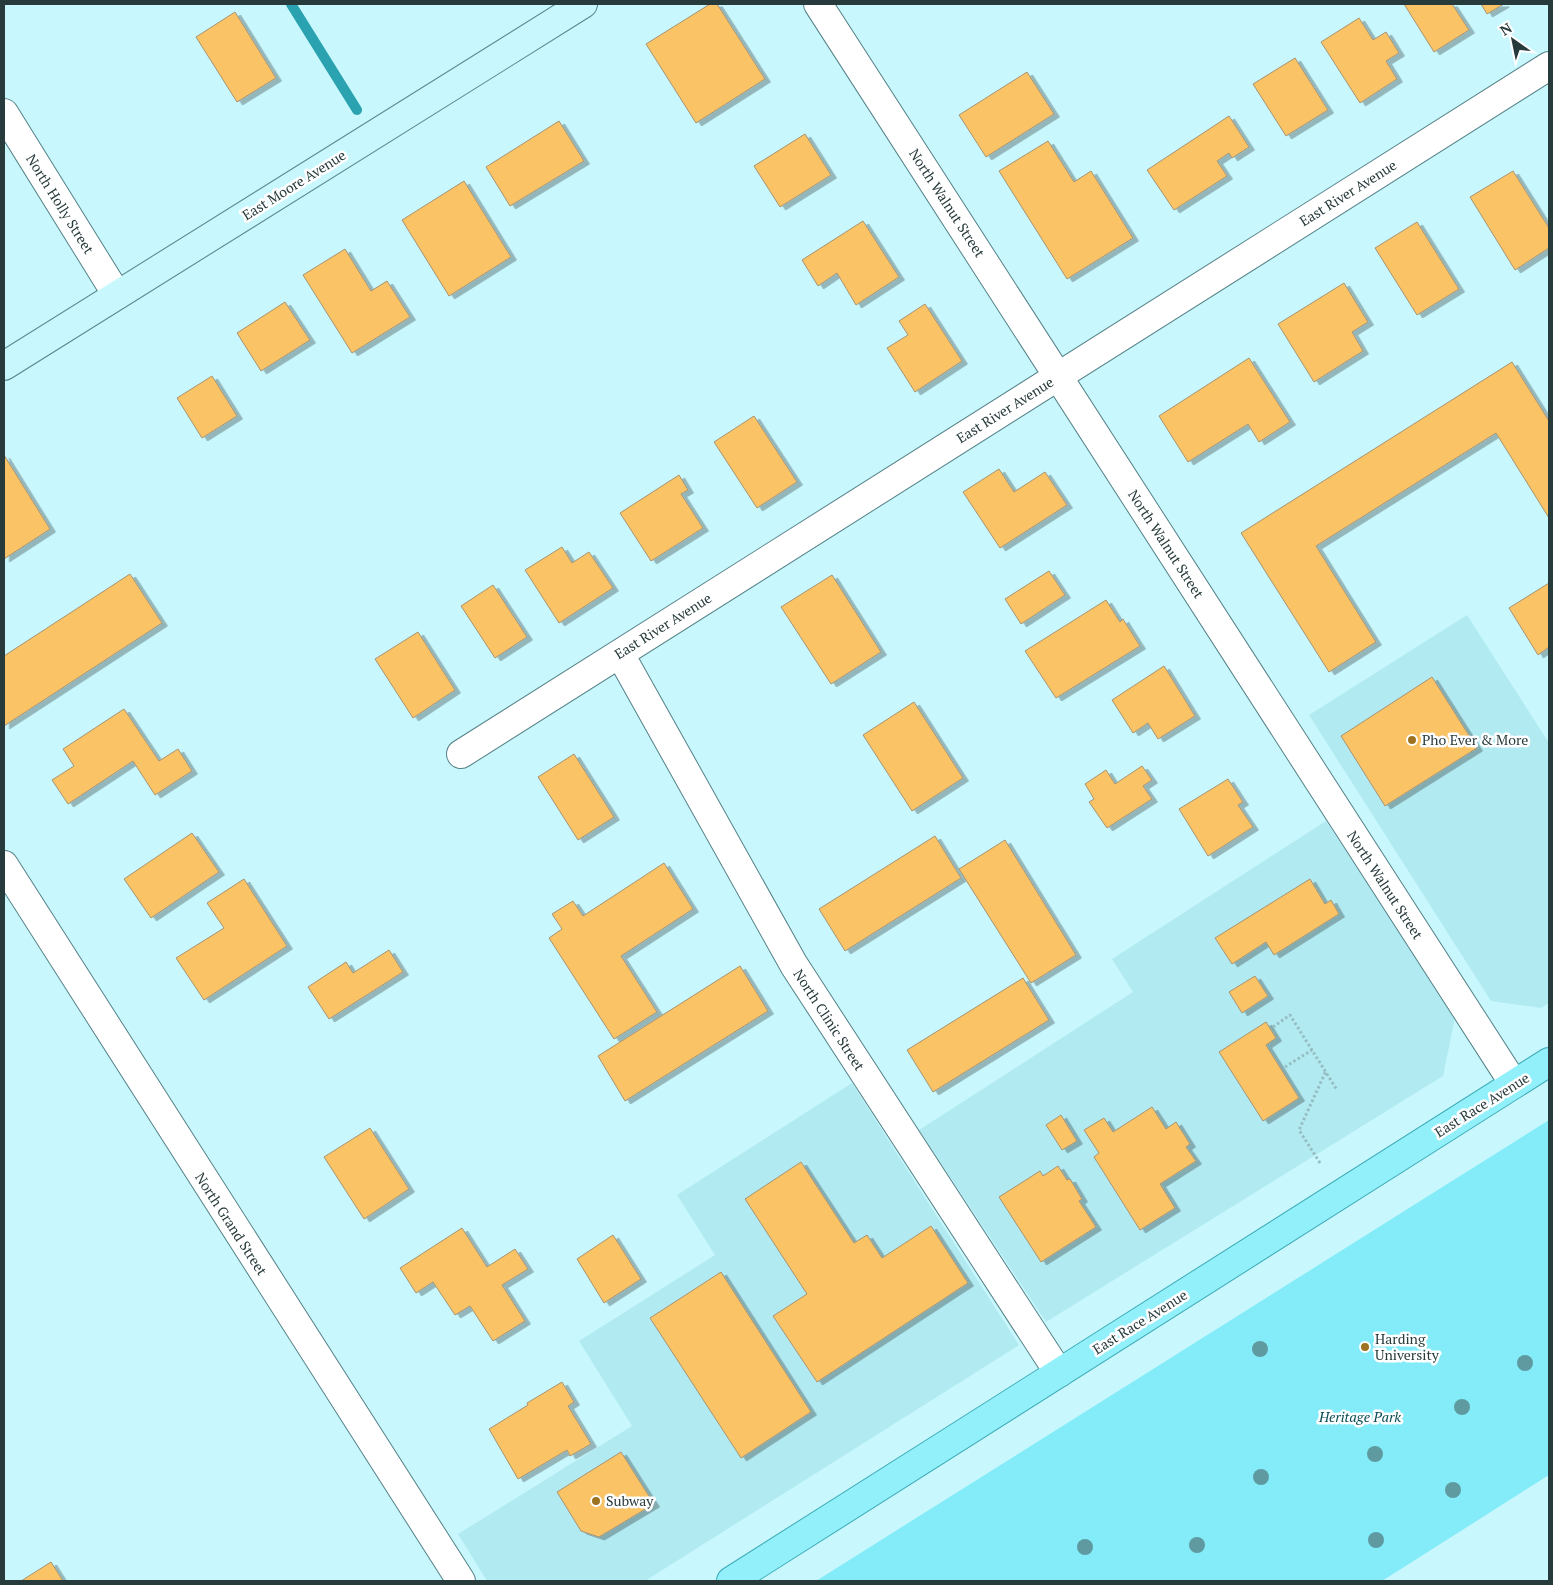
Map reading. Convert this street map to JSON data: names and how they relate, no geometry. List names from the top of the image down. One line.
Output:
{"streets":{"main road":["East Race Avenue"],"street":["East Moore Avenue","East River Avenue","North Walnut Street","North Holly Street","North Clinic Street","North Grand Street"]},"crossings":[["East Moore Avenue","North Holly Street"],["East River Avenue","North Walnut Street"],["East River Avenue","North Clinic Street"],["North Walnut Street","East Race Avenue"],["North Clinic Street","East Race Avenue"]],"parks":["Heritage Park"],"places":["Pho Ever & More","Harding University","Subway"],"north":"top left"}
